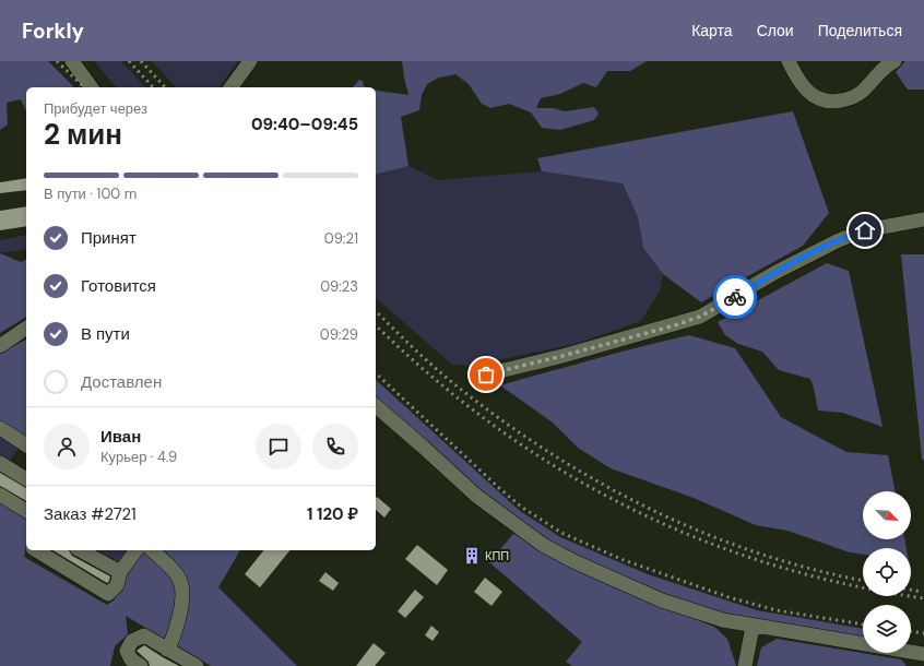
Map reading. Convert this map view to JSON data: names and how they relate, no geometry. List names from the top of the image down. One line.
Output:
{"places":{"building":["КПП"]},"north":"bottom right","page":{"header":"Forkly","nav":["Карта","Слои","Поделиться"],"heading":["2 мин","Прибудет через","09:40–09:45"],"panel":["Иван","Курьер · 4.9","Заказ #2721","1 120 ₽"],"bar":"В пути · 100 m","list":[["Принят","09:21"],["Готовится","09:23"],["В пути","09:29"],"Доставлен"]}}
